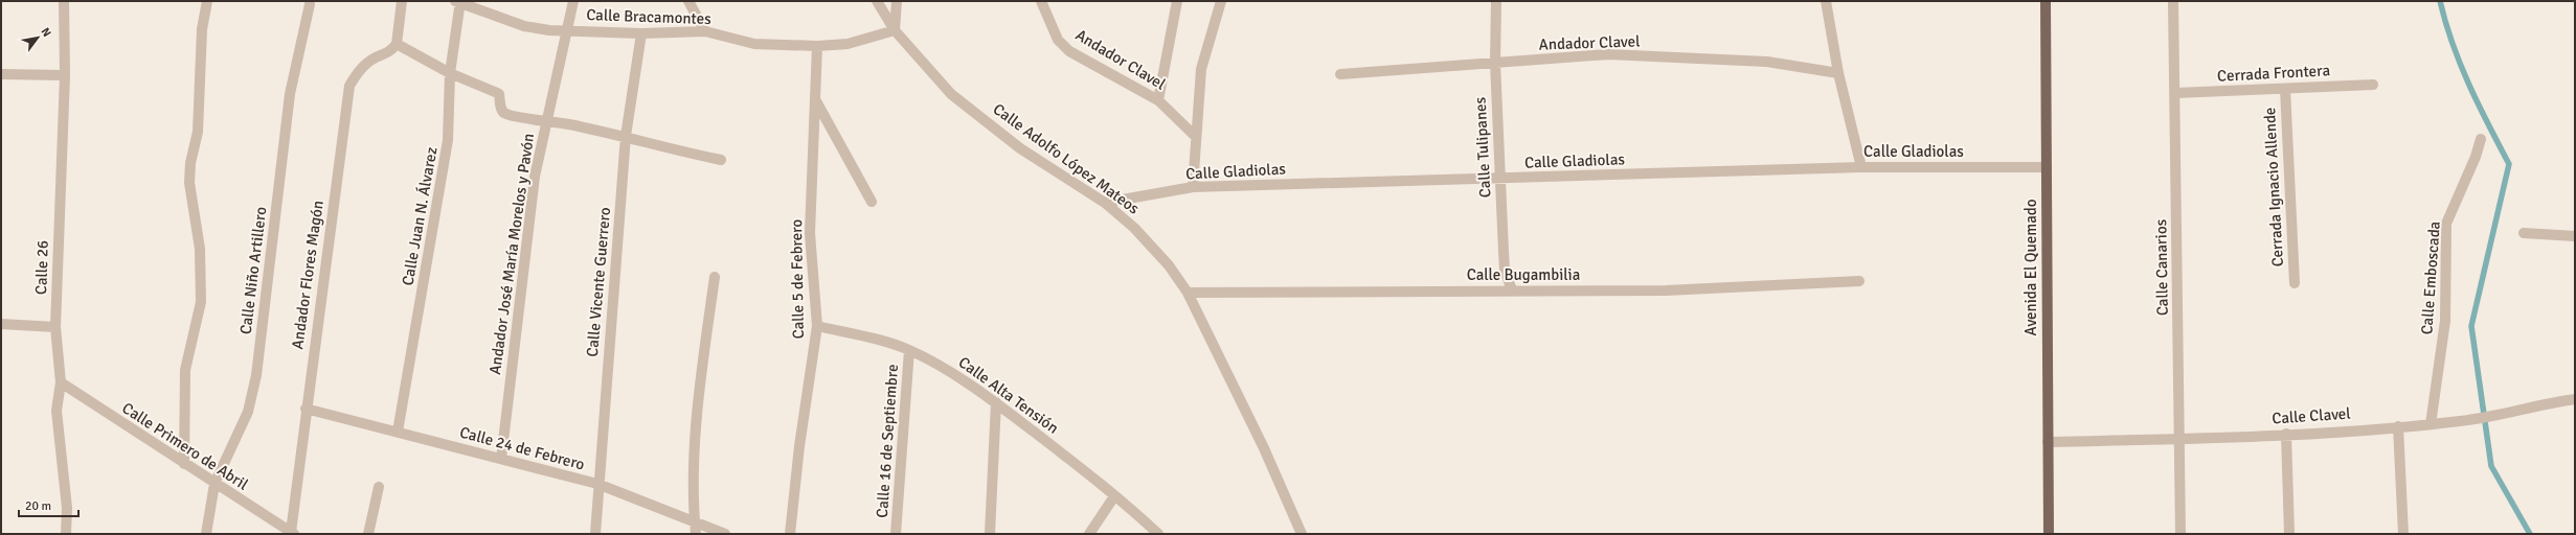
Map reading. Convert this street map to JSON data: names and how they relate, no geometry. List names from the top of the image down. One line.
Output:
{"streets":{"main road":["Avenida El Quemado"],"street":["Calle Bracamontes","Andador Clavel","Cerrada Frontera","Calle Tulipanes","Calle Gladiolas","Calle Adolfo López Mateos","Cerrada Ignacio Allende","Calle Juan N. Álvarez","Andador José María Morelos y Pavón","Calle 26","Calle Canarios","Calle Niño Artillero","Andador Flores Magón","Calle Bugambilia","Calle Emboscada","Calle 5 de Febrero","Calle Vicente Guerrero","Calle Alta Tensión","Calle Clavel","Calle 16 de Septiembre","Calle Primero de Abril","Calle 24 de Febrero"]},"crossings":[["Calle Bracamontes","Calle Adolfo López Mateos"],["Calle Bracamontes","Calle Juan N. Álvarez"],["Calle Bracamontes","Andador José María Morelos y Pavón"],["Calle Bracamontes","Calle 5 de Febrero"],["Calle Bracamontes","Calle Vicente Guerrero"],["Andador Clavel","Calle Tulipanes"],["Cerrada Frontera","Cerrada Ignacio Allende"],["Cerrada Frontera","Calle Canarios"],["Calle Tulipanes","Calle Gladiolas"],["Calle Tulipanes","Calle Bugambilia"],["Calle Gladiolas","Calle Adolfo López Mateos"],["Calle Gladiolas","Avenida El Quemado"],["Calle Adolfo López Mateos","Calle Bugambilia"],["Calle Juan N. Álvarez","Calle 24 de Febrero"],["Andador José María Morelos y Pavón","Calle 24 de Febrero"],["Calle 26","Calle Primero de Abril"],["Avenida El Quemado","Calle Clavel"],["Calle Canarios","Calle Clavel"],["Calle Niño Artillero","Calle Primero de Abril"],["Andador Flores Magón","Calle Primero de Abril"],["Andador Flores Magón","Calle 24 de Febrero"],["Calle Emboscada","Calle Clavel"],["Calle 5 de Febrero","Calle Alta Tensión"],["Calle Vicente Guerrero","Calle 24 de Febrero"],["Calle Alta Tensión","Calle 16 de Septiembre"]],"scale_bar":"20 m","north":"top right"}
